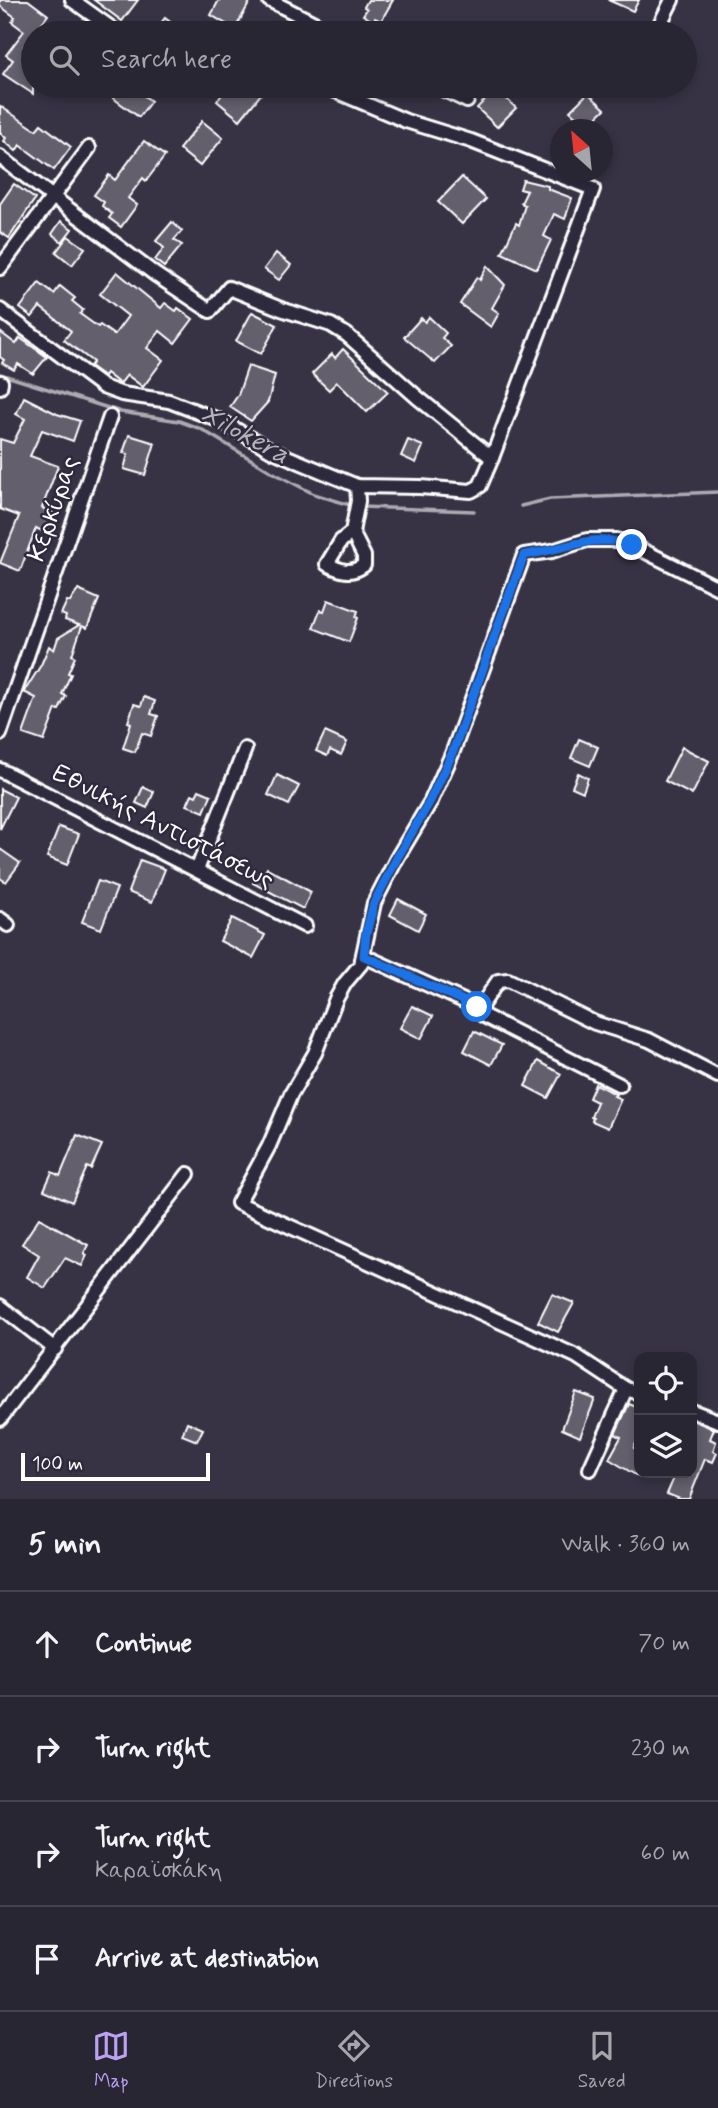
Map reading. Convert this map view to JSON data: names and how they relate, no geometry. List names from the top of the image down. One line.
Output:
{"streets":{"street":["Κερκύρας","Εθνικής Αντιστάσεως"]},"water":["Xilokera"],"scale_bar":"100 m","north":"top left","page":{"search":"Search here","scale":"100 m","heading":["5 min","Walk · 360 m"],"list":[["Continue","70 m"],["Turn right","230 m"],["Turn right","Καραϊσκάκη","60 m"],"Arrive at destination"],"nav":["Map","Directions","Saved"]}}
